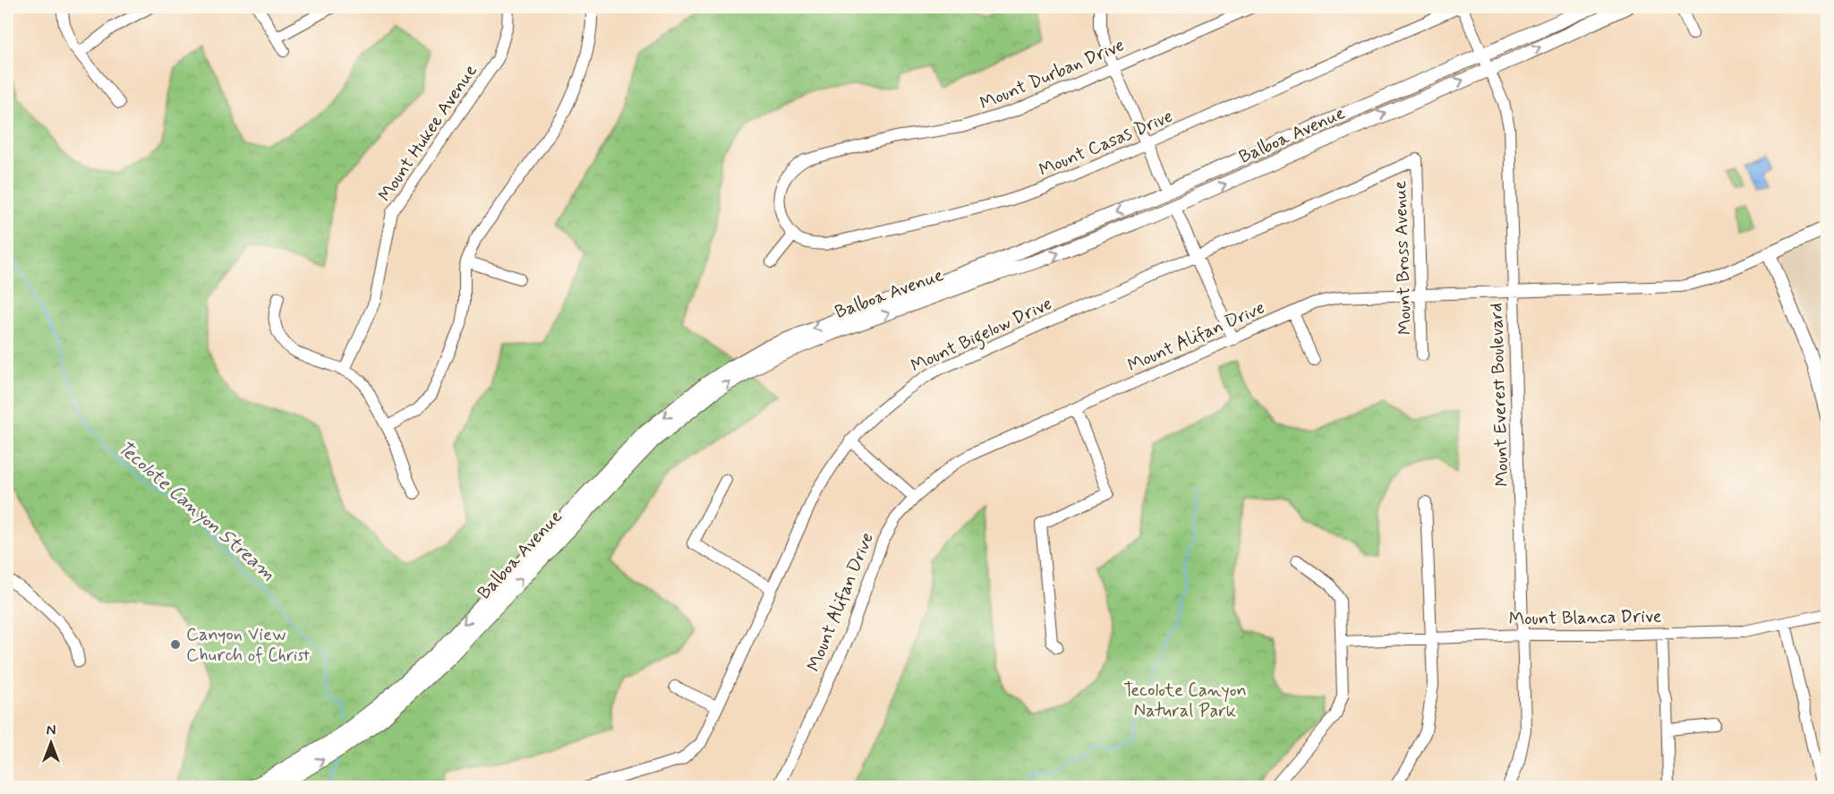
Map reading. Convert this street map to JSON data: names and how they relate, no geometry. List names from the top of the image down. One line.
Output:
{"streets":{"main road":["Balboa Avenue","Mount Alifan Drive"],"street":["Mount Durban Drive","Mount Hukee Avenue","Mount Casas Drive","Mount Bross Avenue","Mount Bigelow Drive","Mount Everest Boulevard","Mount Blanca Drive"]},"crossings":[["Mount Durban Drive","Mount Casas Drive"],["Balboa Avenue","Mount Everest Boulevard"],["Mount Casas Drive","Mount Everest Boulevard"],["Mount Bross Avenue","Mount Bigelow Drive"],["Mount Bross Avenue","Mount Alifan Drive"],["Mount Alifan Drive","Mount Everest Boulevard"],["Mount Everest Boulevard","Mount Blanca Drive"]],"water":["Tecolote Canyon Stream"],"parks":["Tecolote Canyon Natural Park"],"places":["Canyon View Church of Christ"],"north":"top"}
